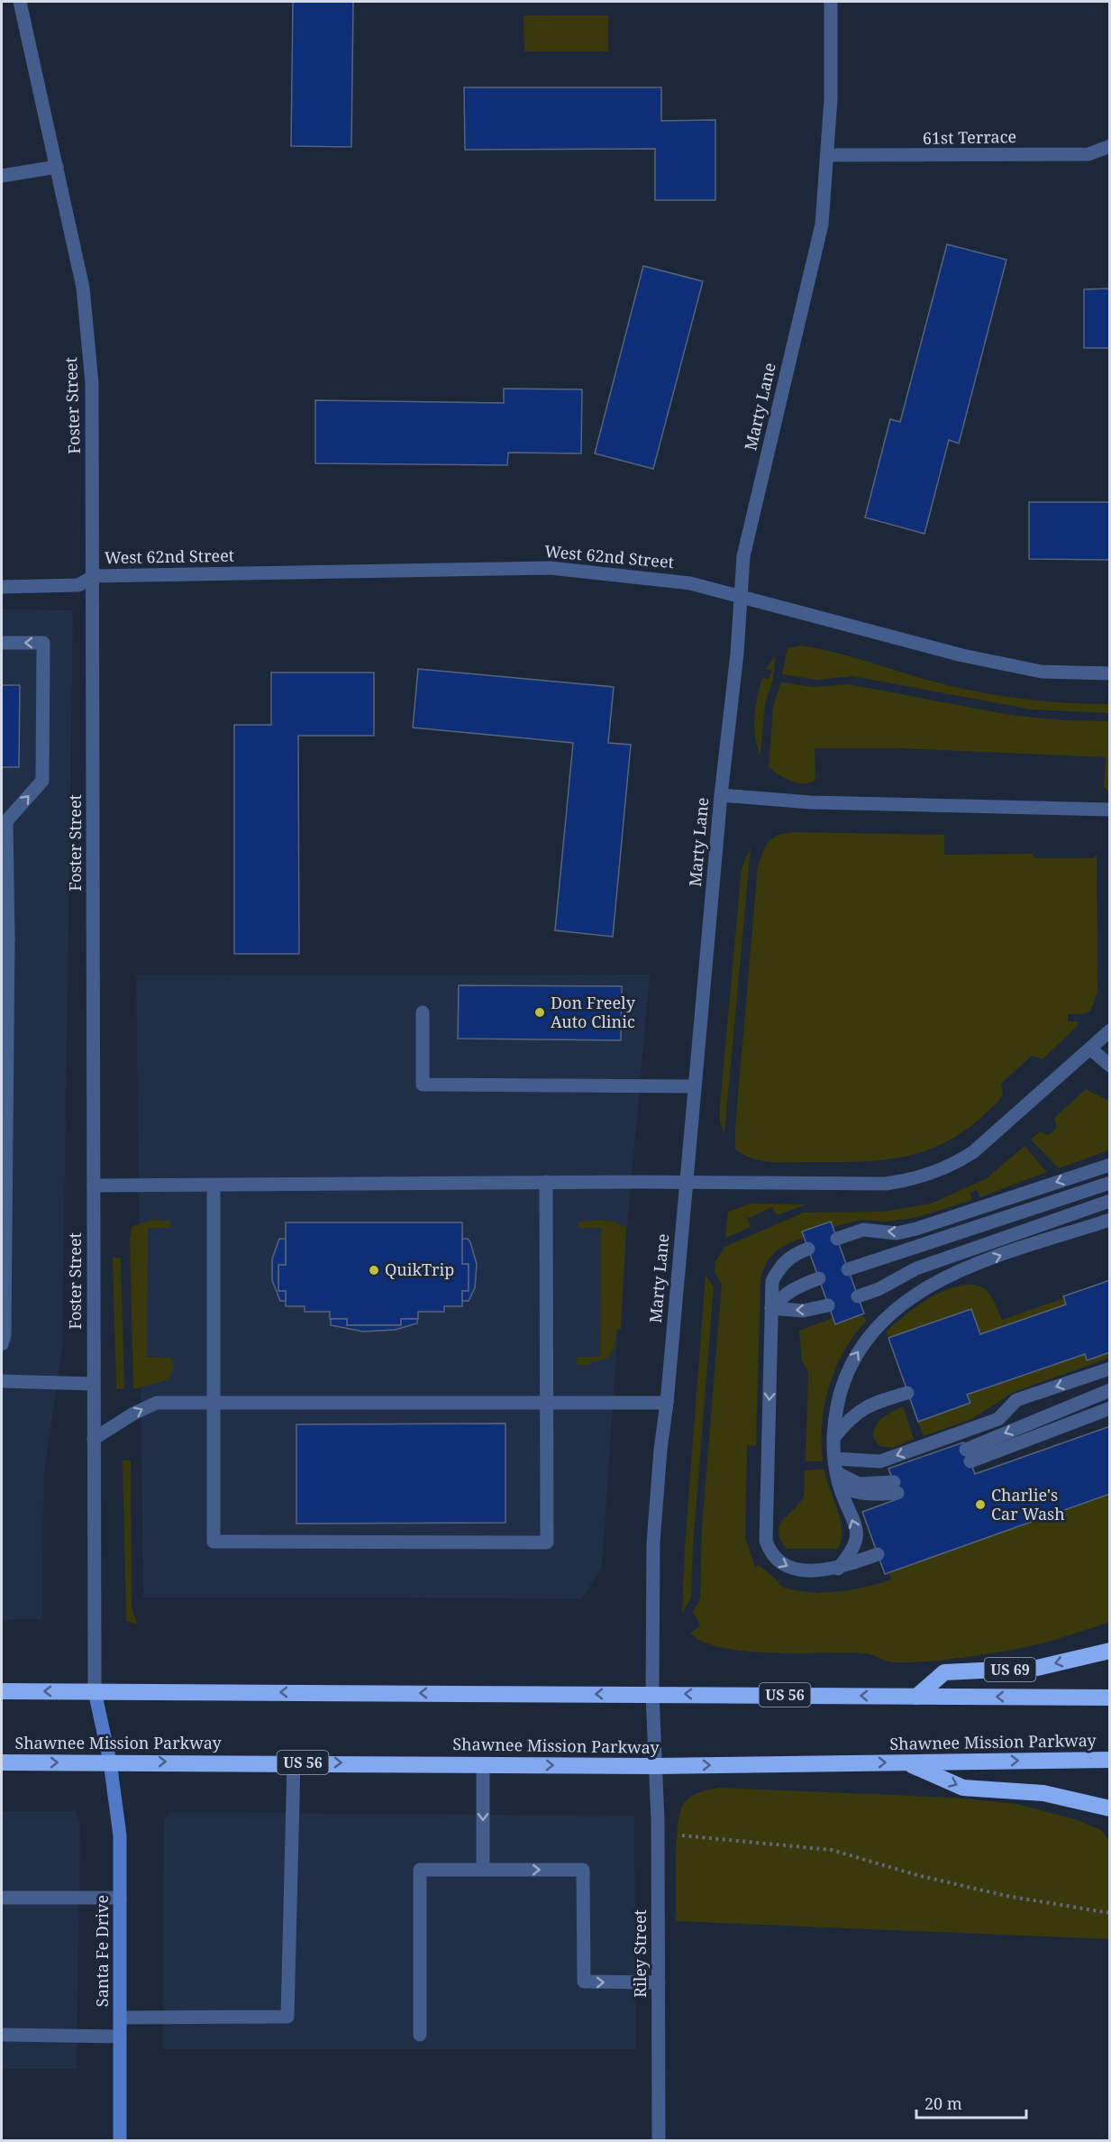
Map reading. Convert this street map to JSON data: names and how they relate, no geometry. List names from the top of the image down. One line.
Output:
{"streets":{"highway":["US 69","US 56","Shawnee Mission Parkway"],"street":["61st Terrace","Foster Street","Marty Lane","West 62nd Street","Santa Fe Drive","Riley Street"]},"crossings":[["61st Terrace","Marty Lane"],["Foster Street","West 62nd Street"],["Foster Street","US 56"],["Foster Street","Santa Fe Drive"],["Marty Lane","West 62nd Street"],["Marty Lane","US 56"],["Marty Lane","Shawnee Mission Parkway"],["Marty Lane","Riley Street"],["US 69","US 56"],["US 56","Santa Fe Drive"],["Shawnee Mission Parkway","Santa Fe Drive"],["Shawnee Mission Parkway","Riley Street"]],"places":["Don Freely Auto Clinic","QuikTrip","Charlie's Car Wash"],"scale_bar":"20 m"}
